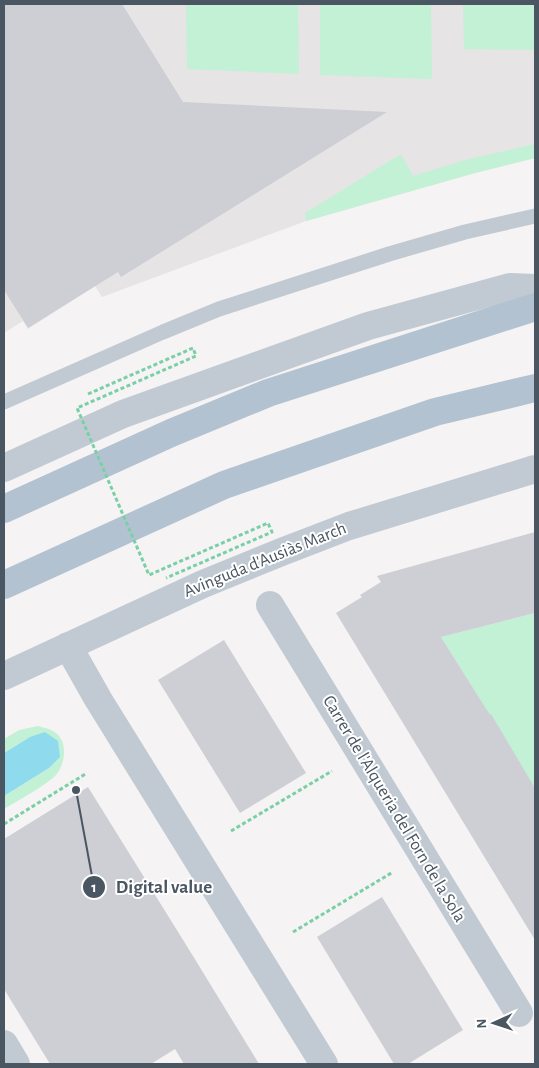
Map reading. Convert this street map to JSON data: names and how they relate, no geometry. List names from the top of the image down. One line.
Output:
{"streets":{"street":["Avinguda d'Ausiàs March","Carrer de l'Alqueria del Forn de la Sola"]},"places":["Digital value"],"north":"left"}
